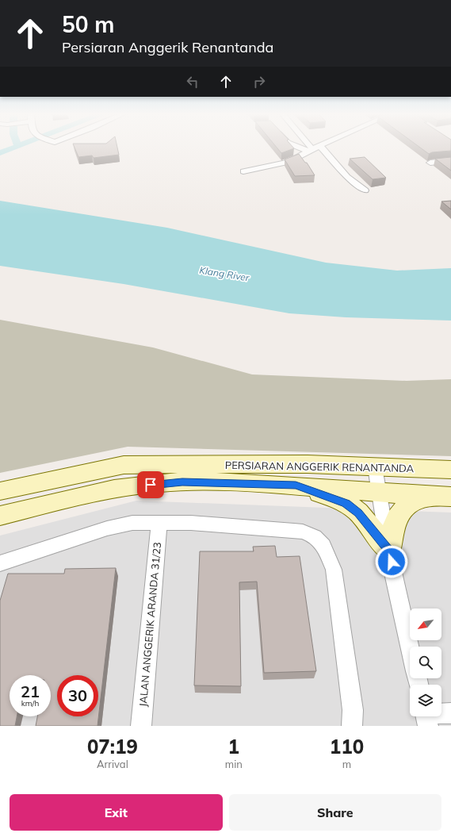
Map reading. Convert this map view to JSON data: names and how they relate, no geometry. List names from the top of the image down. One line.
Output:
{"streets":{"main road":["PERSIARAN ANGGERIK RENANTANDA"],"street":["JALAN ANGGERIK ARANDA 31/23"]},"water":["Klang River"],"north":"bottom left","page":{"turn":["50 m","Persiaran Anggerik Renantanda"],"speed":"21 km/h","limit":"30","eta":["07:19","Arrival","1","min","110","m"],"buttons":["Exit","Share"]}}
